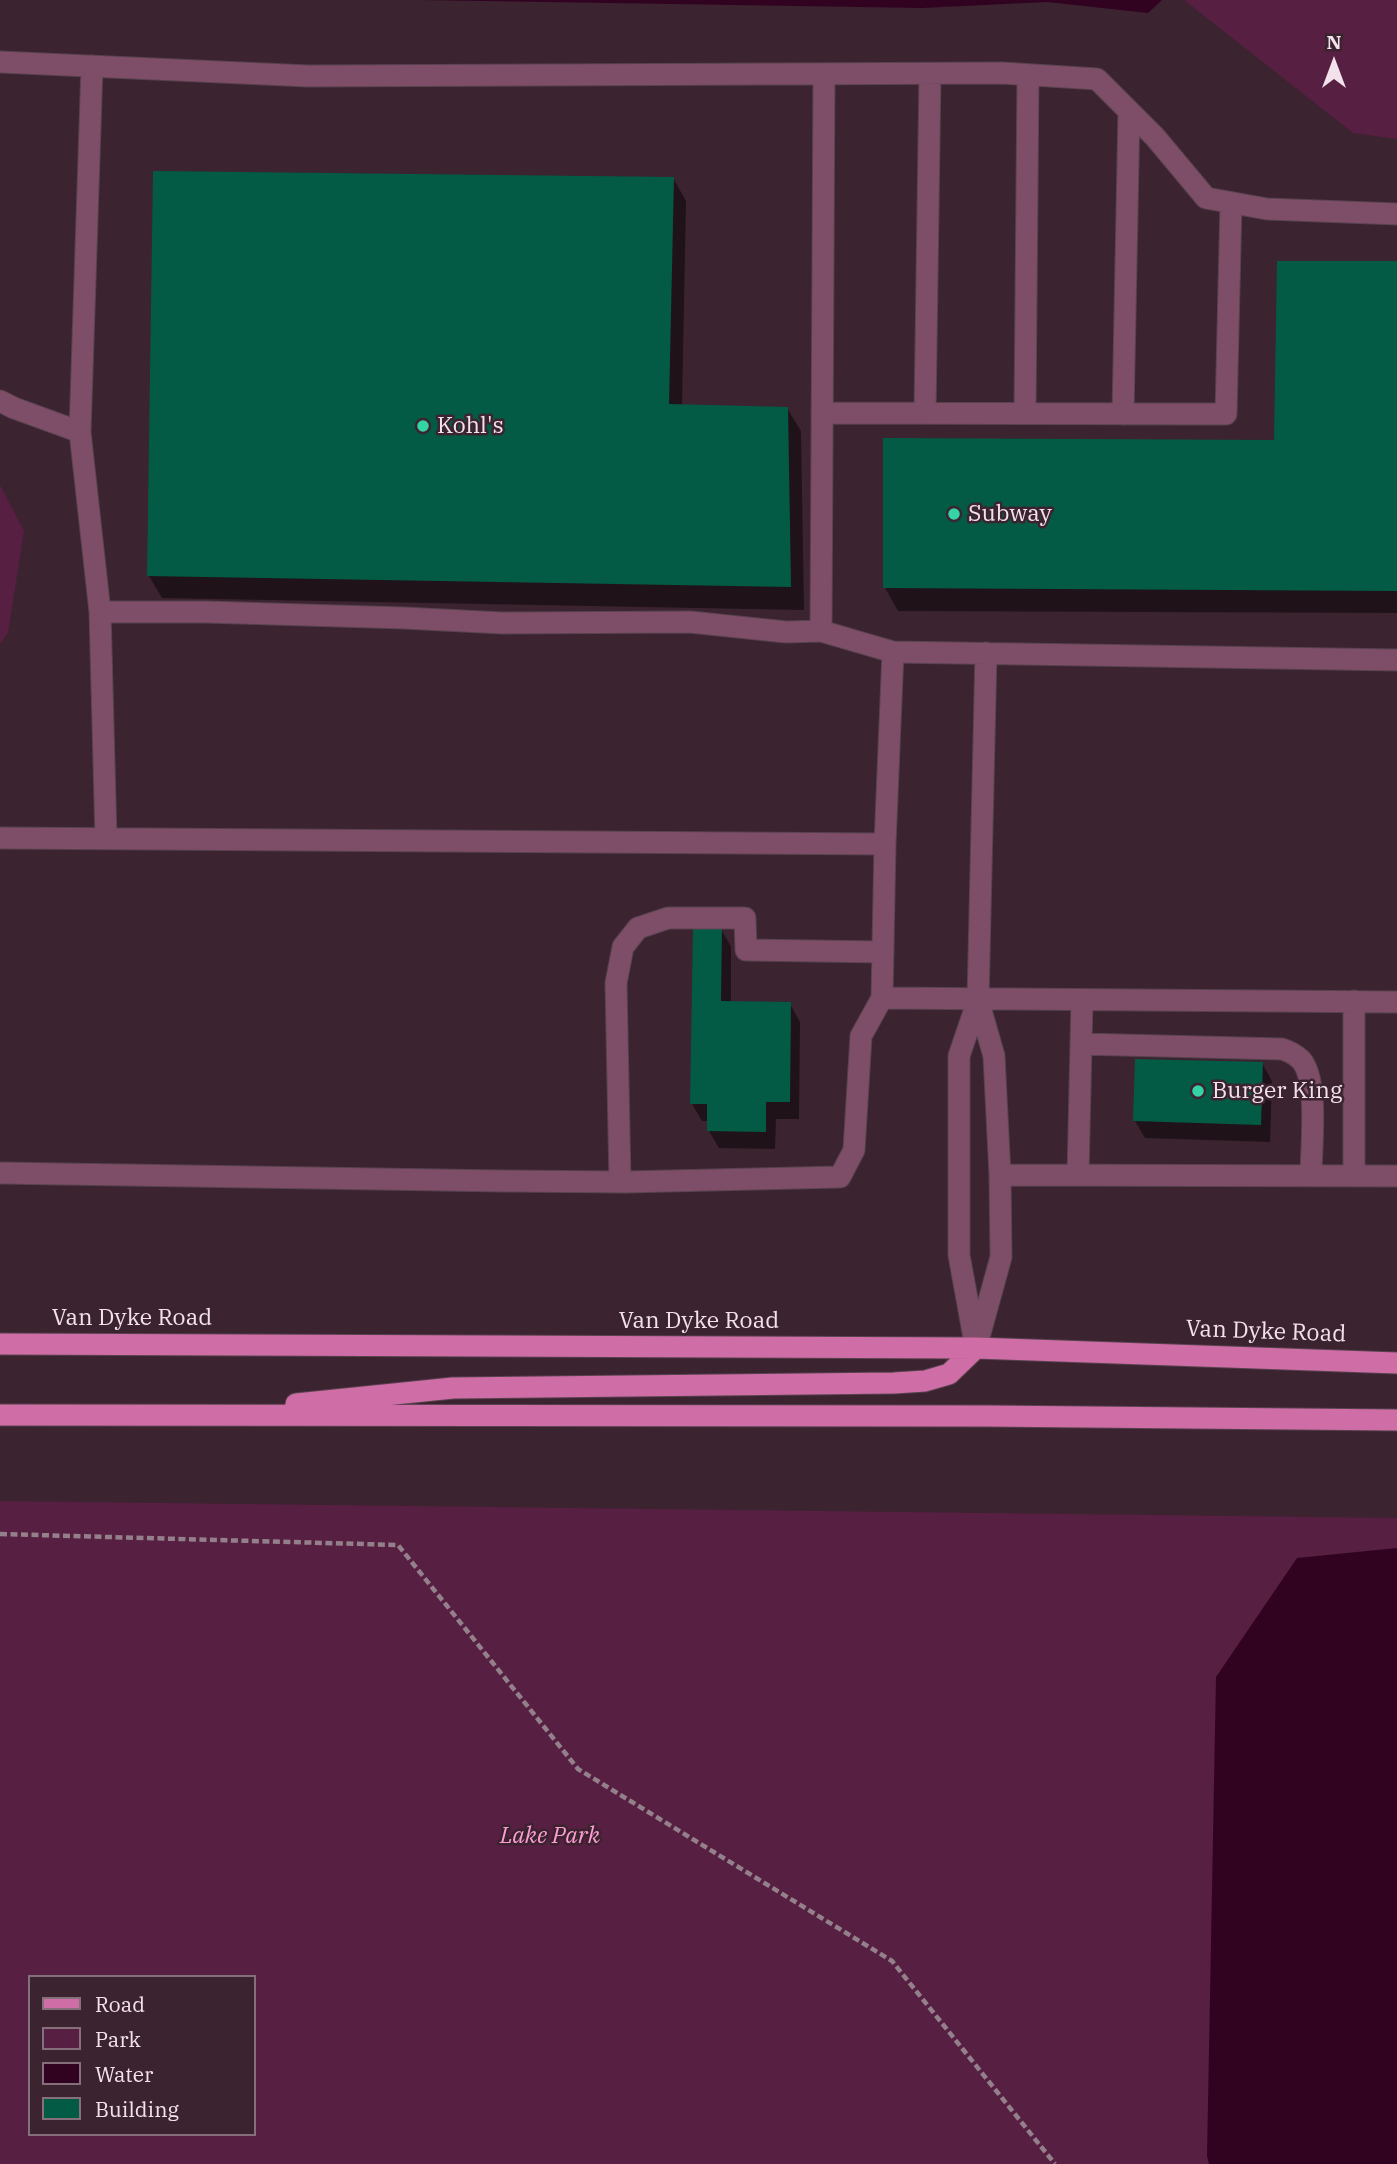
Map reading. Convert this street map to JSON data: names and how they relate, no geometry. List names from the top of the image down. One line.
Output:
{"streets":{"main road":["Van Dyke Road"]},"parks":["Lake Park"],"places":["Kohl's","Subway","Burger King"],"legend":["Road","Park","Water","Building"],"north":"top"}
